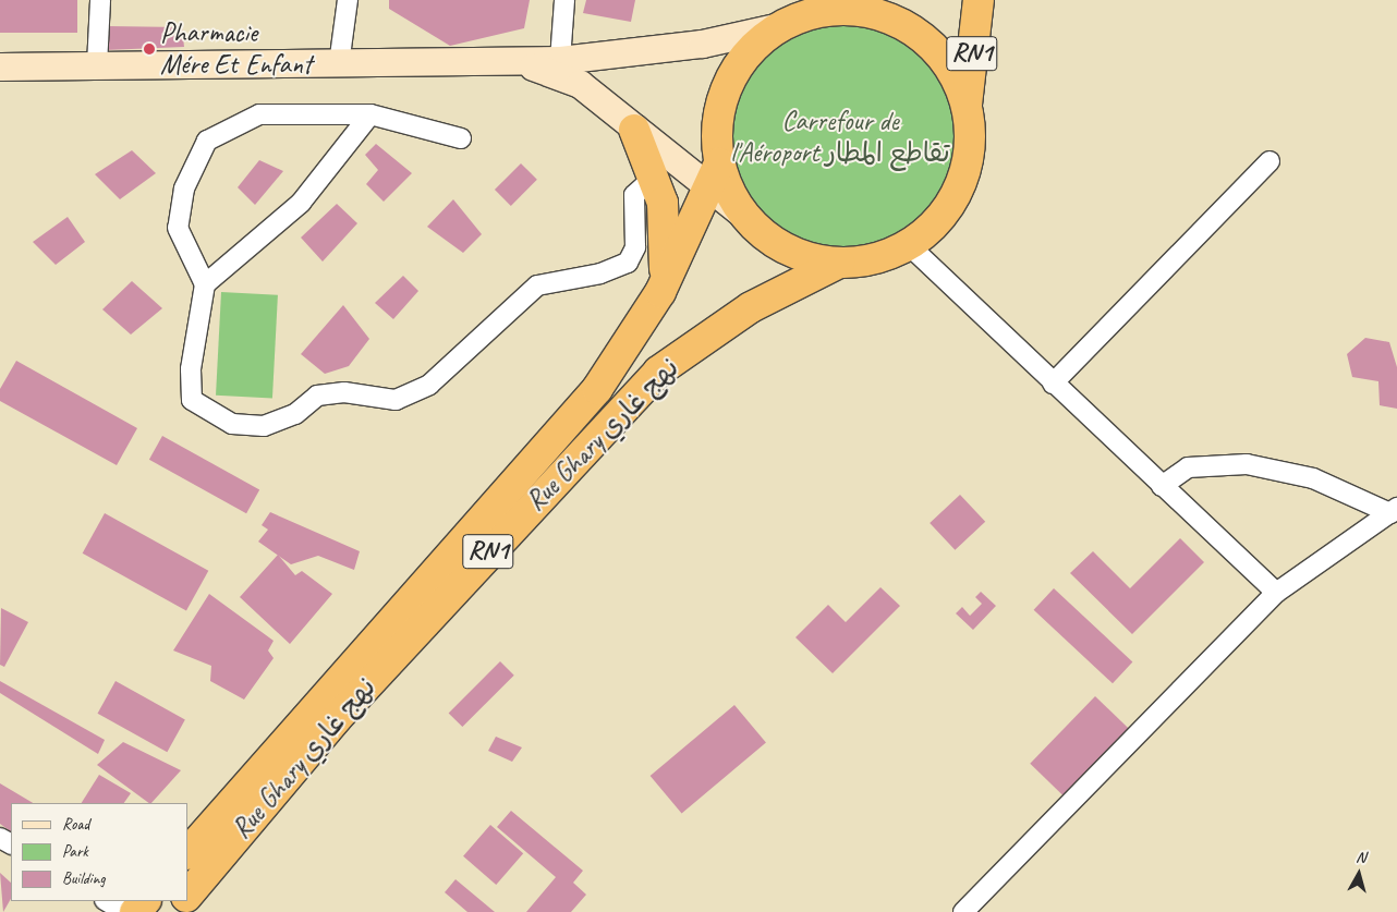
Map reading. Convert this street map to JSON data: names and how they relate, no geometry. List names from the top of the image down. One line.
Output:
{"streets":{"highway":["RN1","Rue Ghary نهج غاري"]},"parks":["Carrefour de l'Aéroport تقاطع المطار"],"places":["Pharmacie Mére Et Enfant"],"legend":["Road","Park","Building"],"north":"top"}
